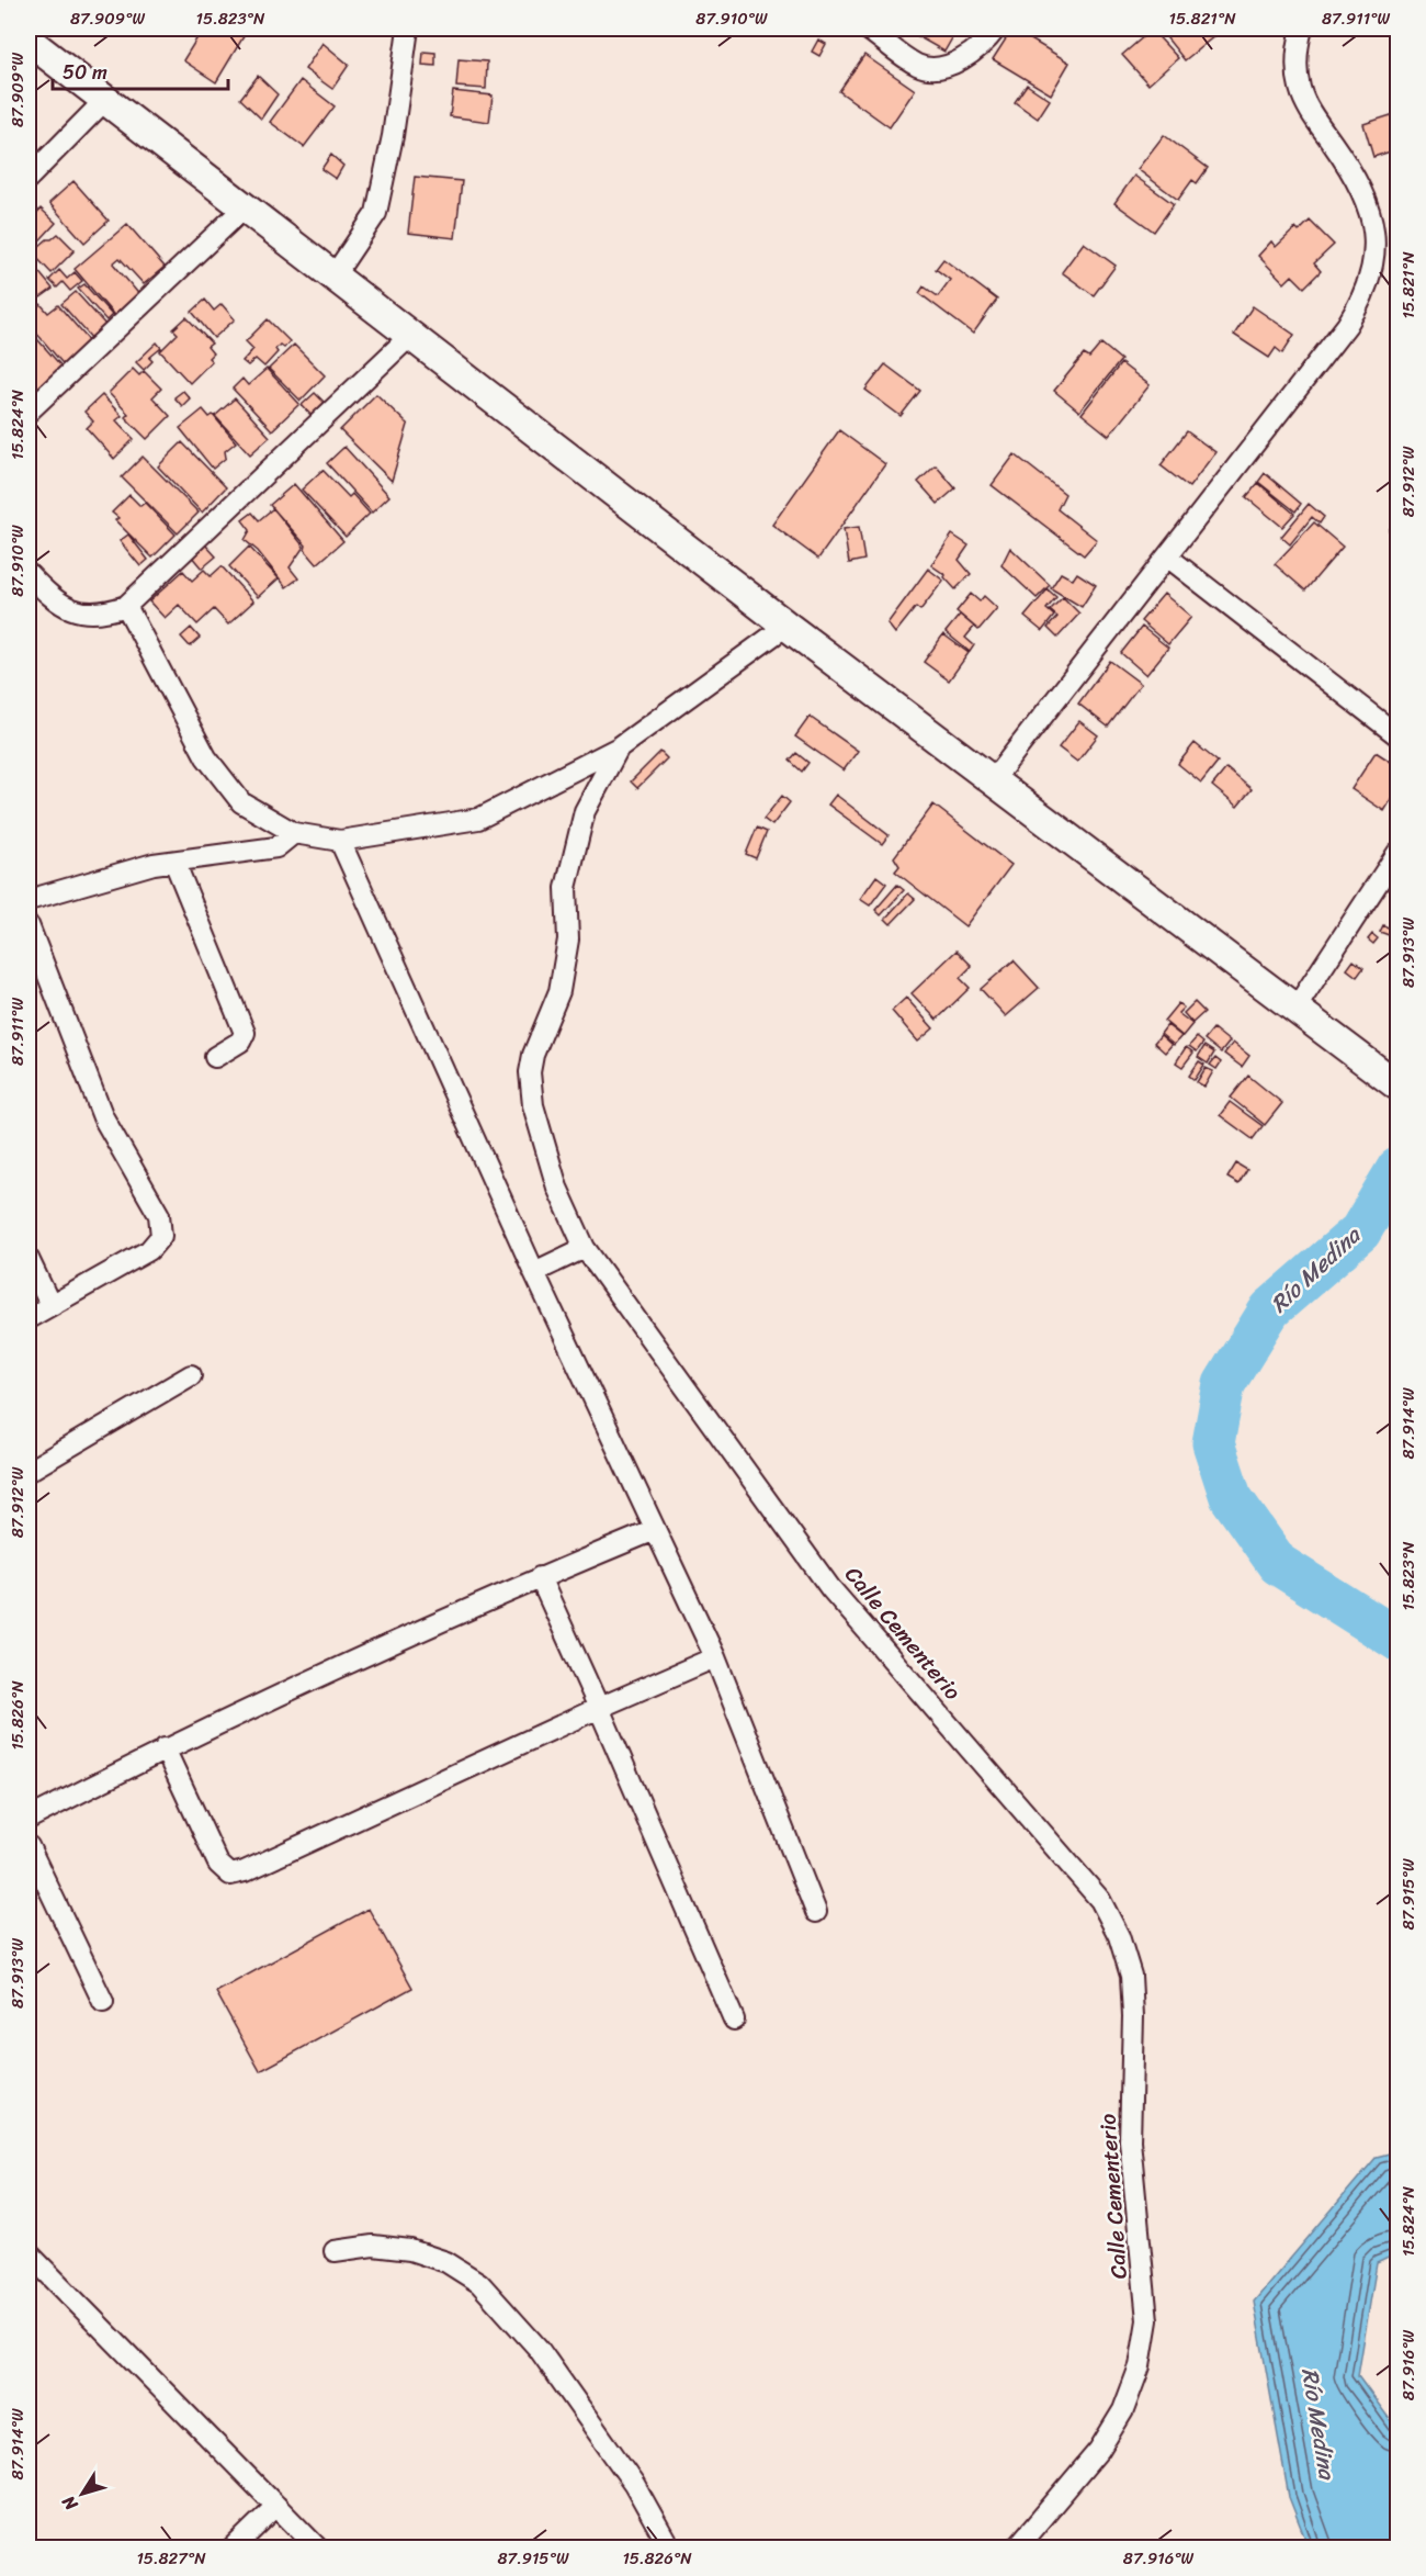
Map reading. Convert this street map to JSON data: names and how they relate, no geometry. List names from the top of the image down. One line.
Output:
{"streets":{"street":["Calle Cementerio"]},"water":["Río Medina"],"scale_bar":"50 m","north":"bottom left","coordinates":["87.909°W","15.823°N","87.910°W","15.821°N","87.911°W","15.824°N","87.912°W","87.913°W","87.914°W","15.826°N","87.915°W","87.916°W","15.827°N"]}
